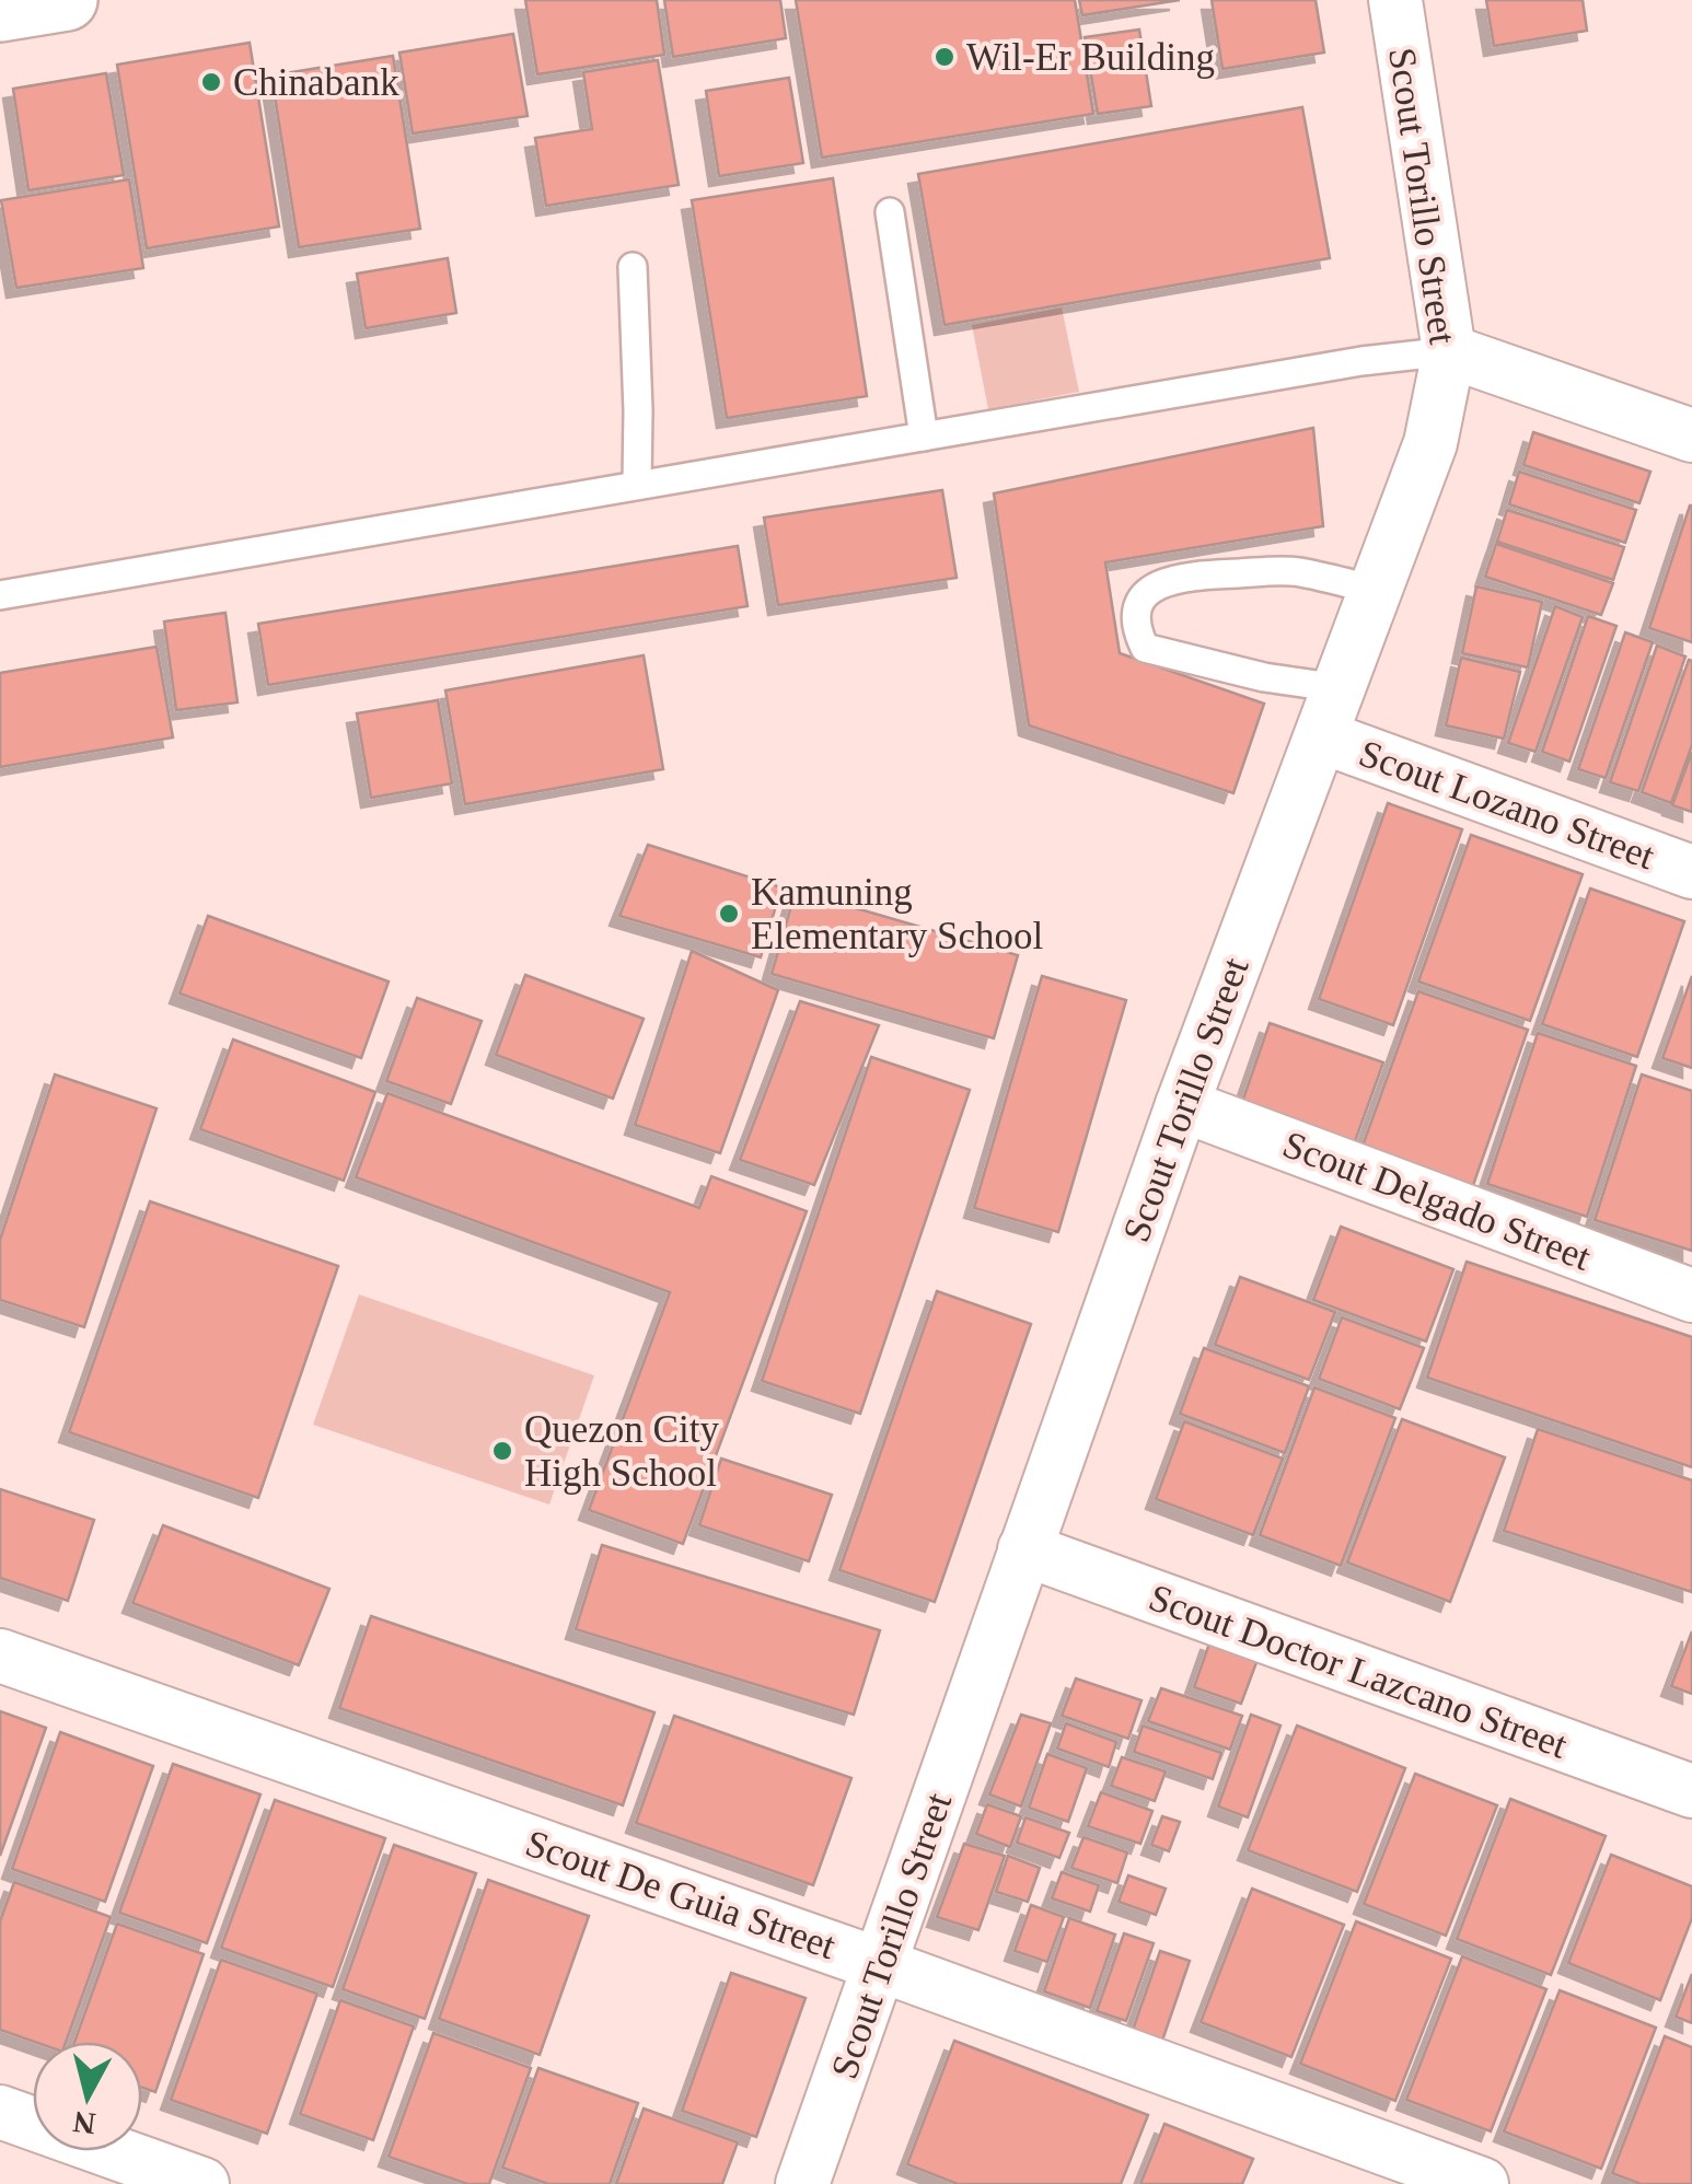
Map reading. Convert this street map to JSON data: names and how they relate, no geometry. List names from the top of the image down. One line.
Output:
{"streets":{"street":["Scout Torillo Street","Scout Lozano Street","Scout Delgado Street","Scout Doctor Lazcano Street","Scout De Guia Street"]},"crossings":[["Scout Torillo Street","Scout Lozano Street"],["Scout Torillo Street","Scout Delgado Street"],["Scout Torillo Street","Scout Doctor Lazcano Street"],["Scout Torillo Street","Scout De Guia Street"]],"places":["Wil-Er Building","Chinabank","Kamuning Elementary School","Quezon City High School"],"north":"bottom"}
